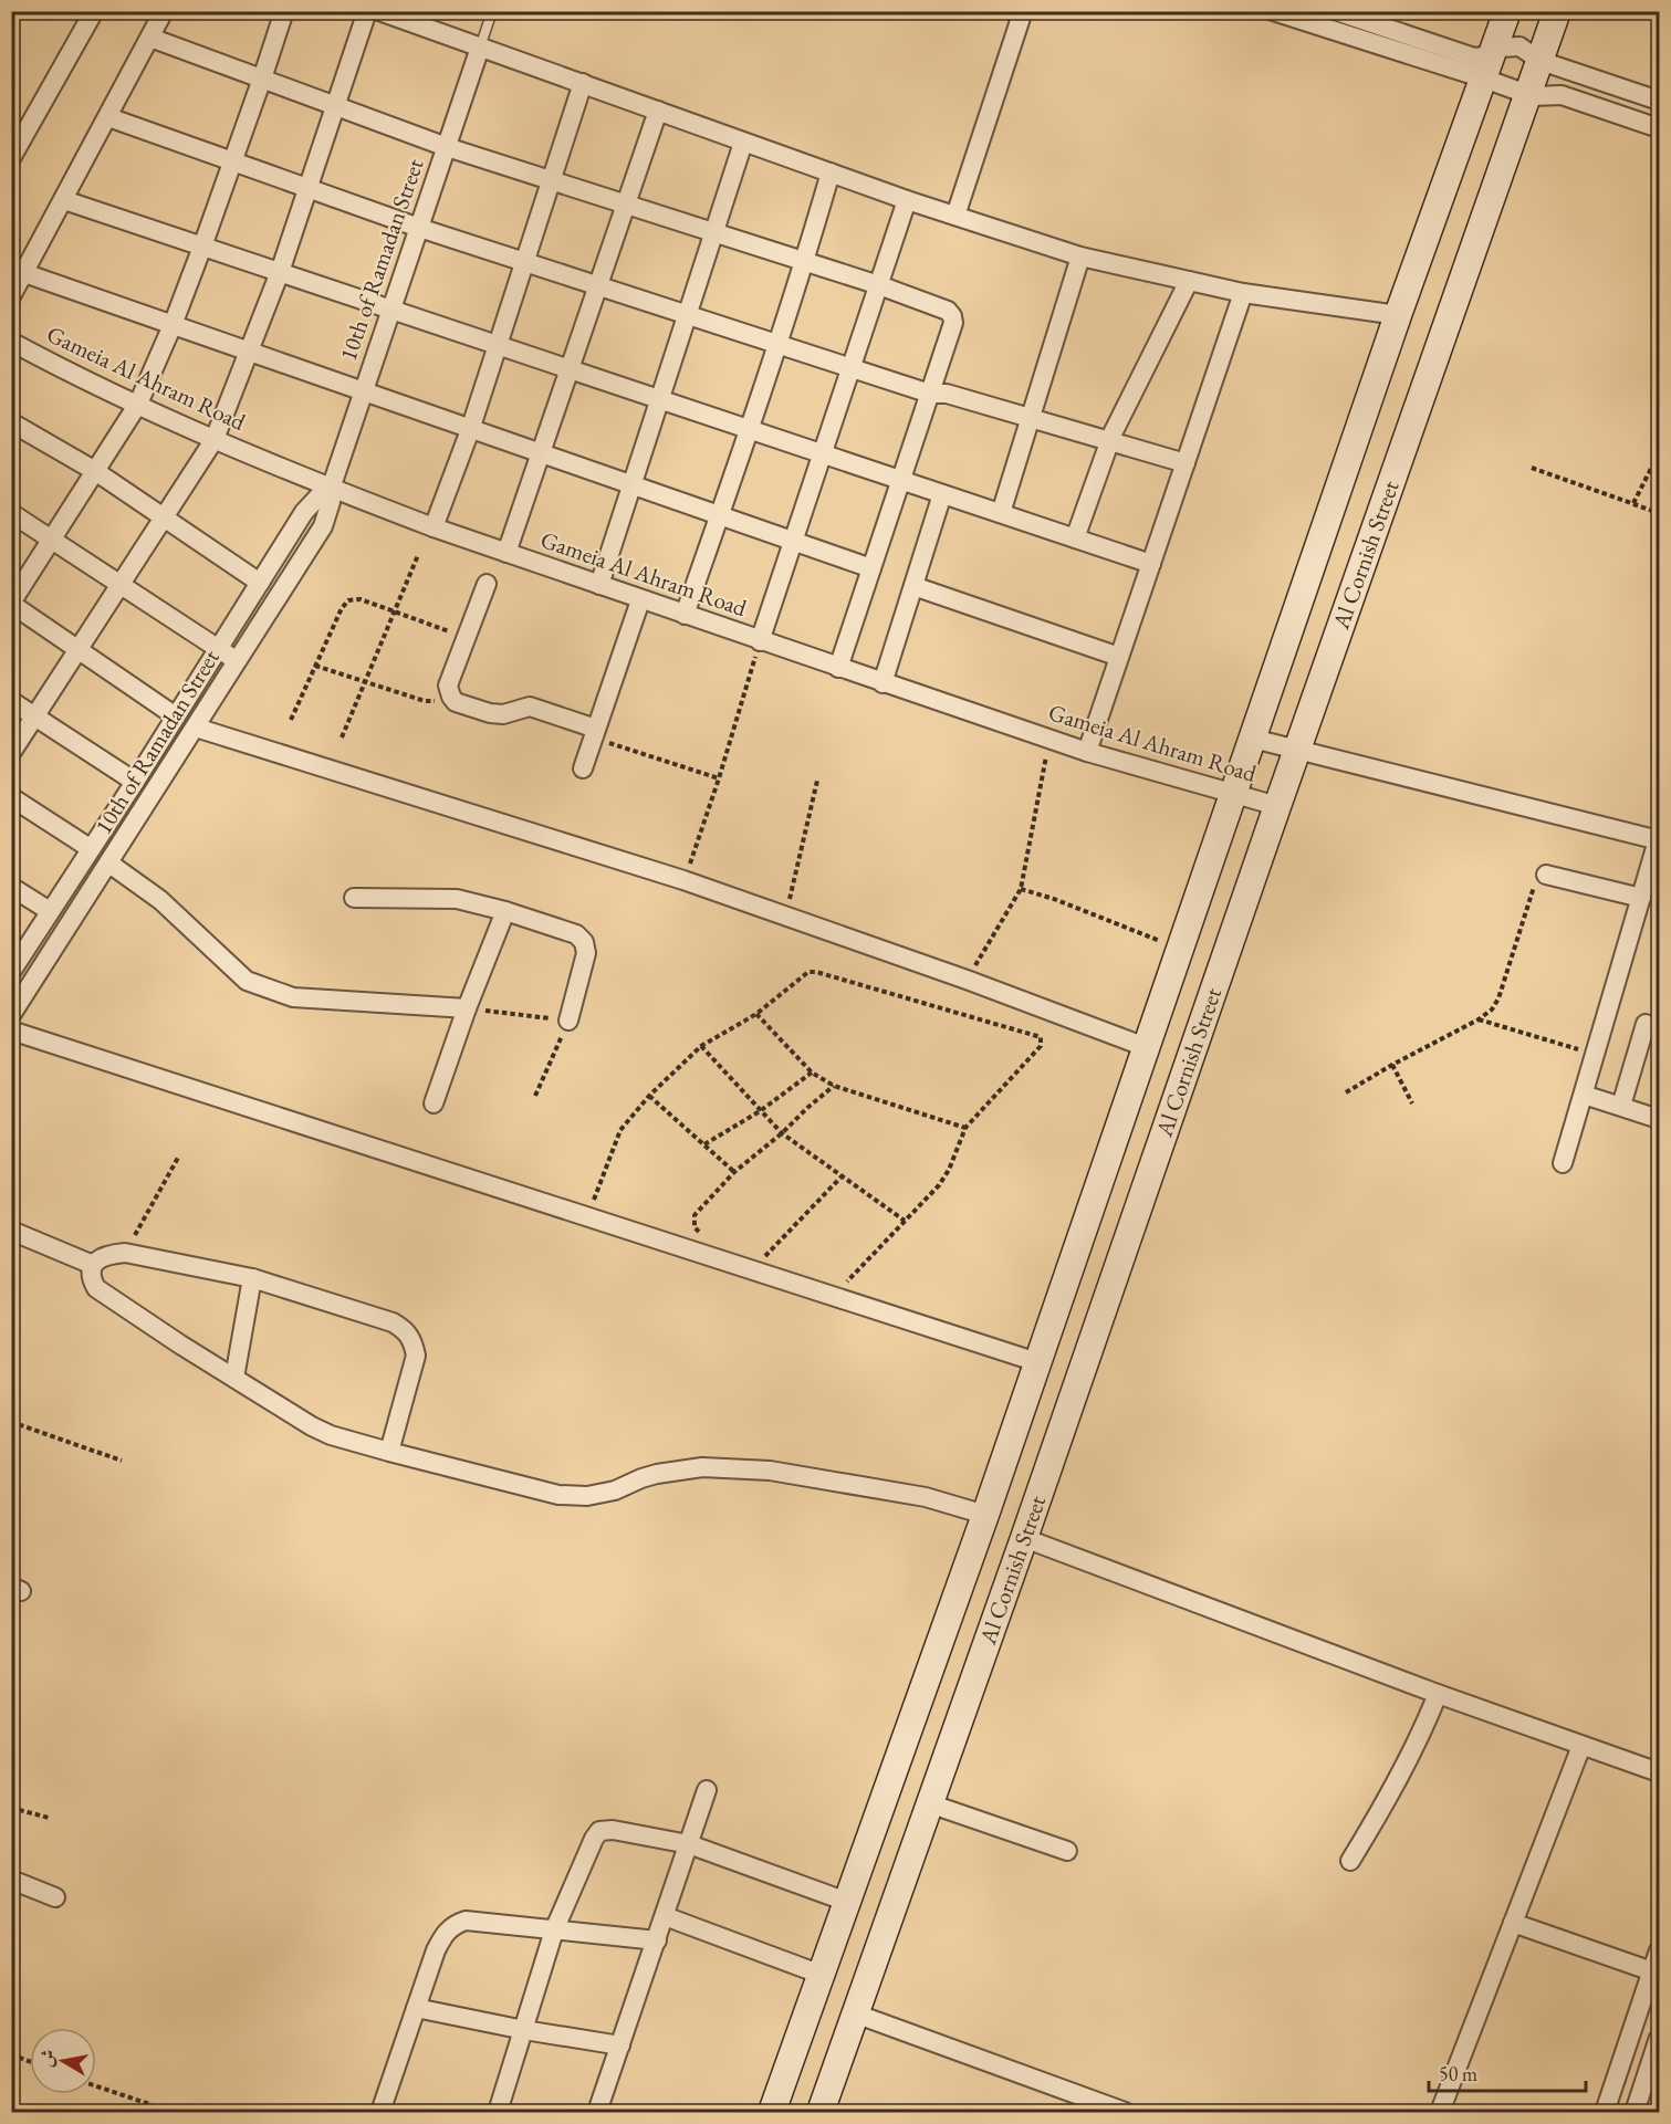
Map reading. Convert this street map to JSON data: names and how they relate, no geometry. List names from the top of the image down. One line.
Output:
{"streets":{"main road":["Al Cornish Street"],"street":["10th of Ramadan Street","Gameia Al Ahram Road"]},"crossings":[["10th of Ramadan Street","Gameia Al Ahram Road"],["Gameia Al Ahram Road","Al Cornish Street"]],"scale_bar":"50 m","north":"left"}
